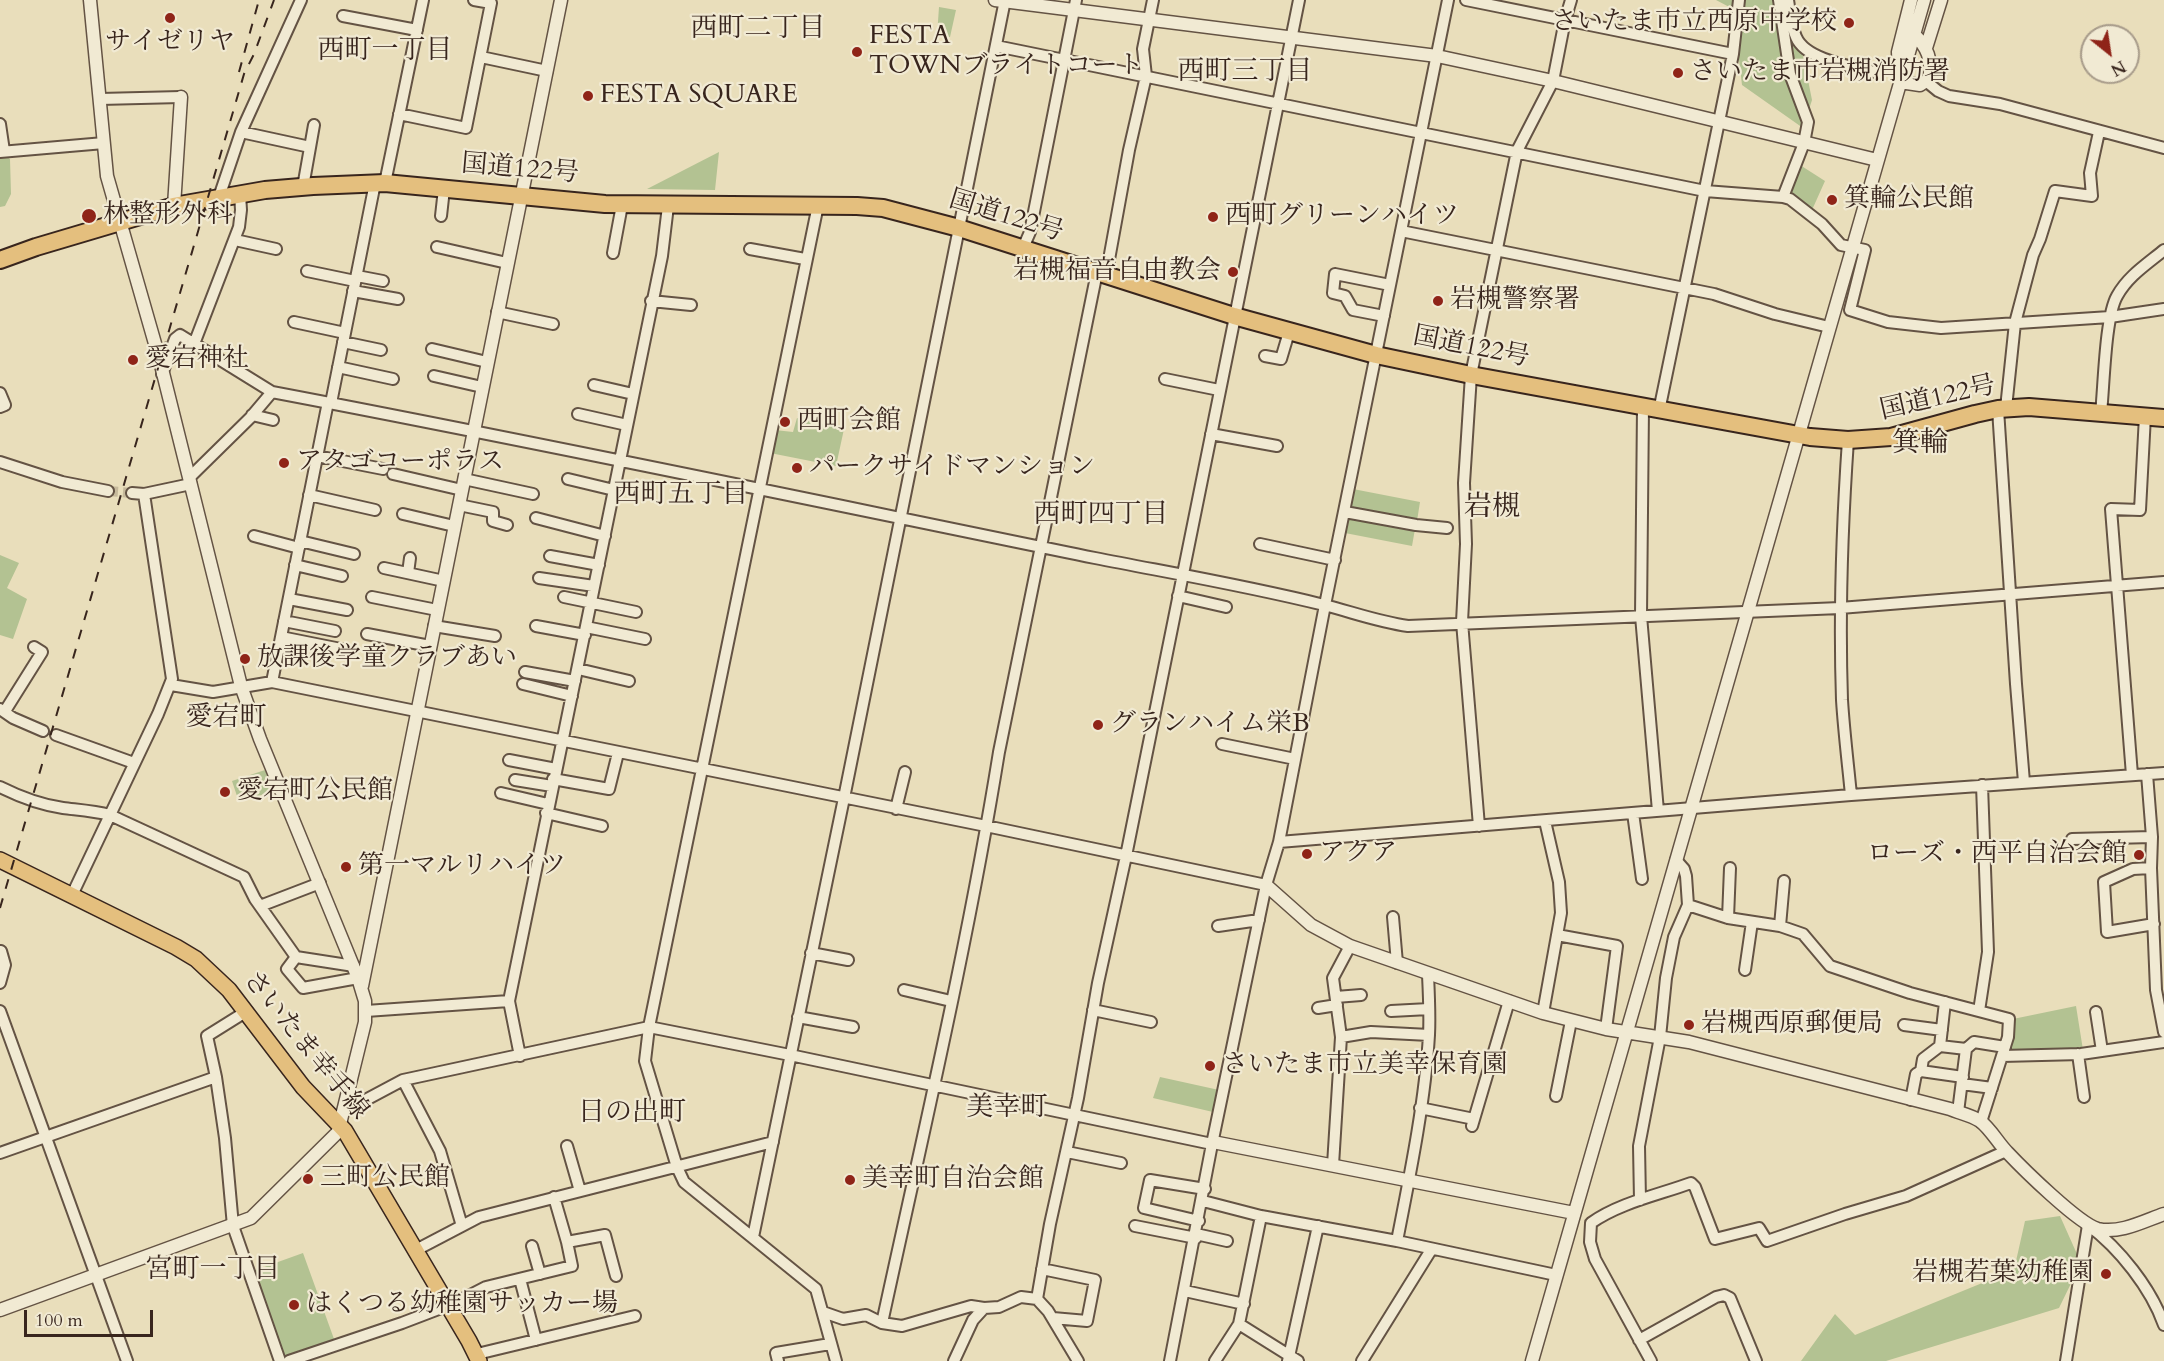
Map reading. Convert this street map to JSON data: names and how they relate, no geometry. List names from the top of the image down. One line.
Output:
{"streets":{"highway":["国道122号"],"main road":["さいたま幸手線"]},"districts":["西町二丁目","西町一丁目","西町三丁目","箕輪","西町五丁目","岩槻","西町四丁目","愛宕町","美幸町","日の出町","宮町一丁目"],"places":["サイゼリヤ","さいたま市立西原中学校","FESTA TOWNブライトコート","さいたま市岩槻消防署","FESTA SQUARE","箕輪公民館","林整形外科","西町グリーンハイツ","岩槻福音自由教会","岩槻警察署","愛宕神社","西町会館","アタゴコーポラス","パークサイドマンション","放課後学童クラブあい","グランハイム栄B","愛宕町公民館","アクア","ローズ・西平自治会館","第一マルリハイツ","岩槻西原郵便局","さいたま市立美幸保育園","三町公民館","美幸町自治会館","岩槻若葉幼稚園","はくつる幼稚園サッカー場"],"scale_bar":"100 m","north":"bottom right"}
